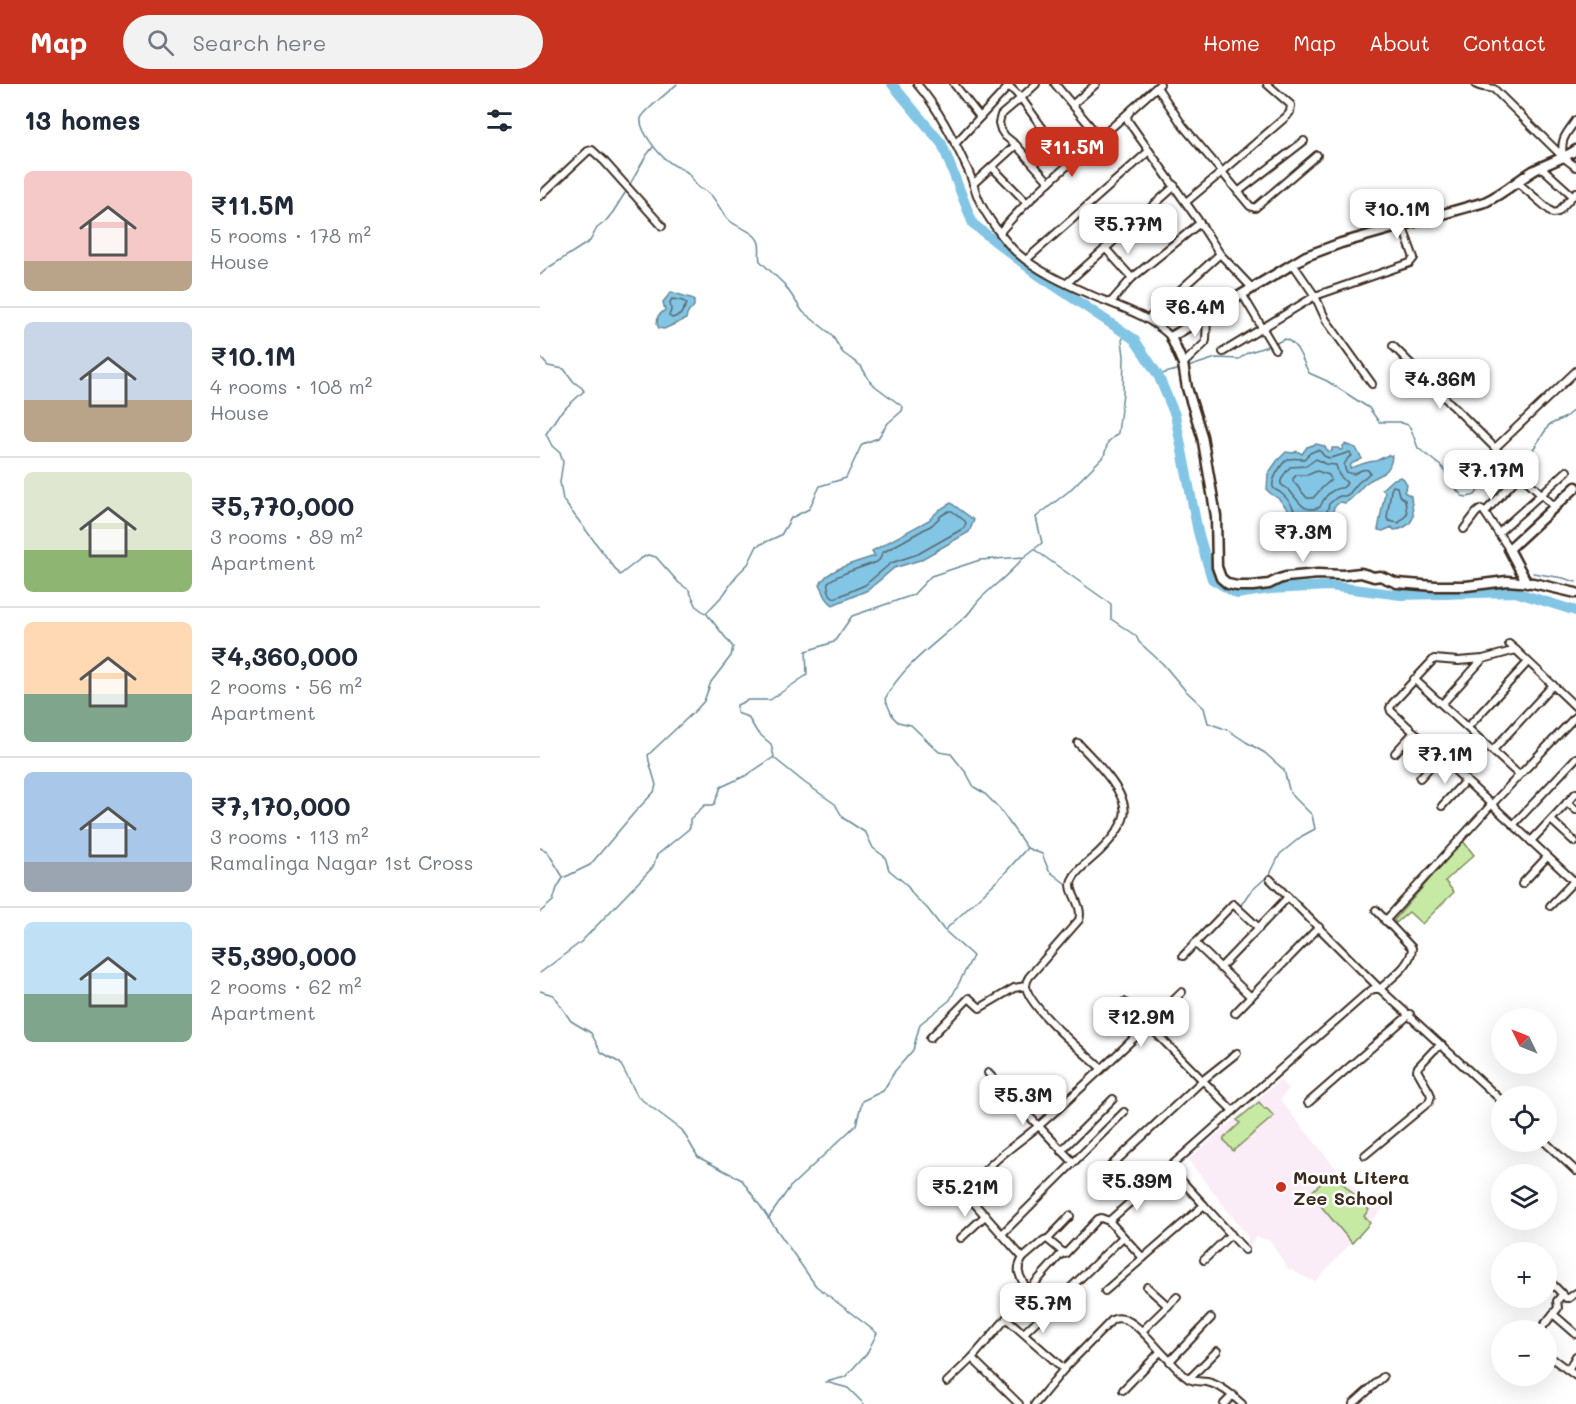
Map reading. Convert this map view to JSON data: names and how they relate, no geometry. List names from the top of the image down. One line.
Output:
{"places":["Mount Litera Zee School"],"north":"top left","page":{"header":"Map","search":"Search here","nav":["Home","Map","About","Contact"],"heading":"13 homes","price":["₹11.5M","₹10.1M","₹5.77M","₹6.4M","₹4.36M","₹7.17M","₹7.3M","₹7.1M","₹12.9M","₹5.3M","₹5.39M","₹5.21M","₹5.7M"],"list":[{"name":"₹11.5M","note":"5 rooms · 178 m² · House"},{"name":"₹10.1M","note":"4 rooms · 108 m² · House"},{"name":"₹5,770,000","note":"3 rooms · 89 m² · Apartment"},{"name":"₹4,360,000","note":"2 rooms · 56 m² · Apartment"},{"name":"₹7,170,000","note":"3 rooms · 113 m² · Ramalinga Nagar 1st Cross"},{"name":"₹5,390,000","note":"2 rooms · 62 m² · Apartment"}],"map_buttons":["+","−"]}}
